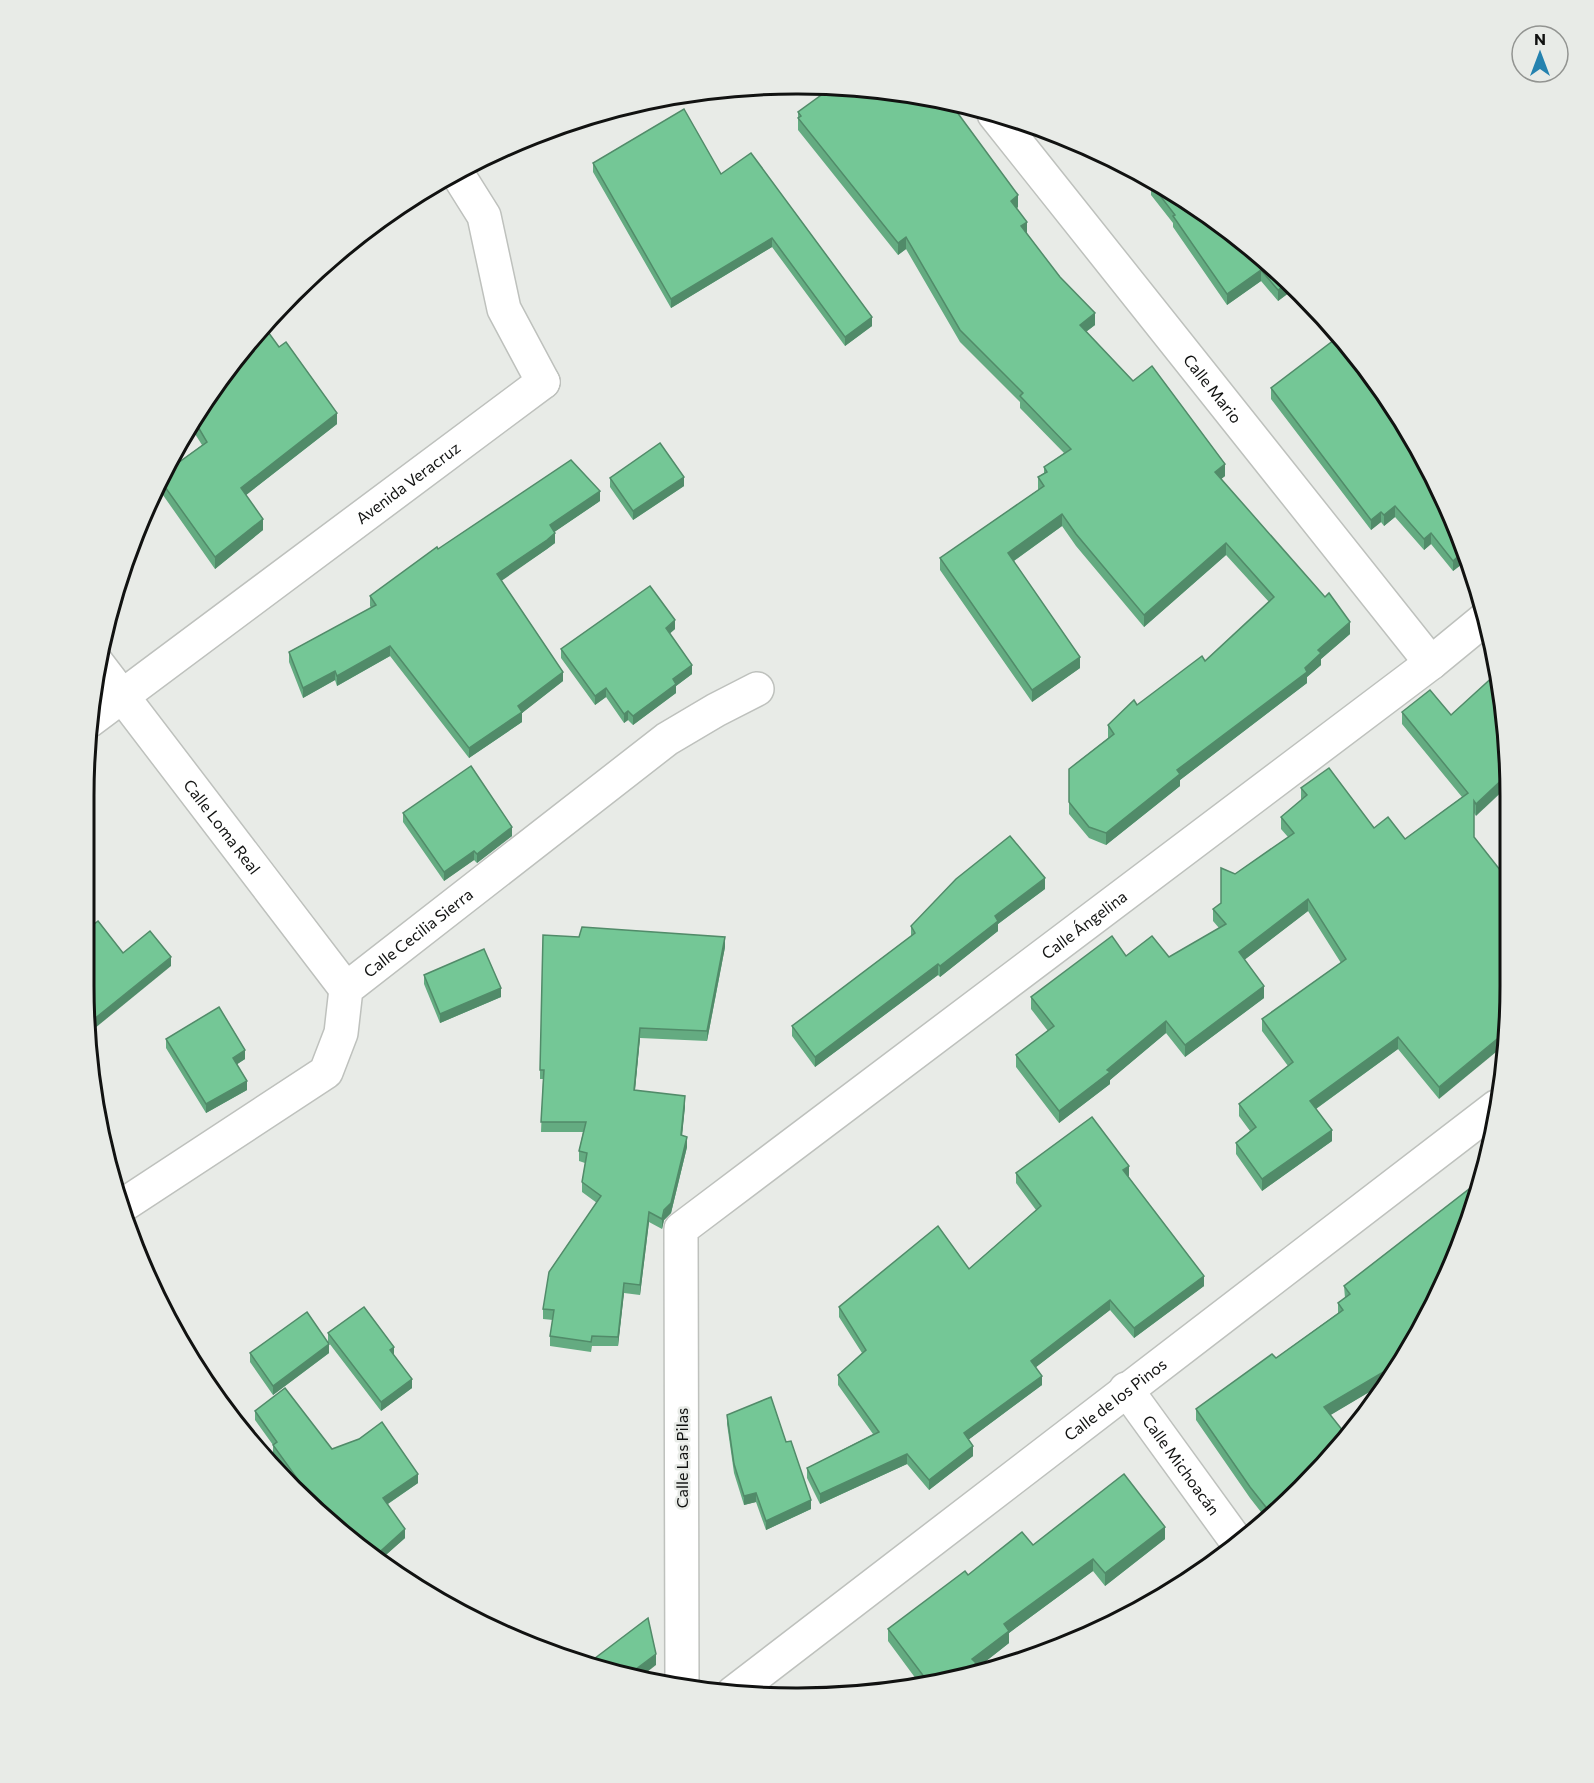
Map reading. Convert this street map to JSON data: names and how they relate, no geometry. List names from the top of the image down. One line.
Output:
{"streets":{"street":["Calle Mario","Avenida Veracruz","Calle Loma Real","Calle Ángelina","Calle Cecilia Sierra","Calle de los Pinos","Calle Las Pilas","Calle Michoacán"]},"crossings":[["Calle Mario","Calle Ángelina"],["Avenida Veracruz","Calle Loma Real"],["Calle Loma Real","Calle Cecilia Sierra"],["Calle Ángelina","Calle Las Pilas"],["Calle de los Pinos","Calle Michoacán"]],"north":"top"}
